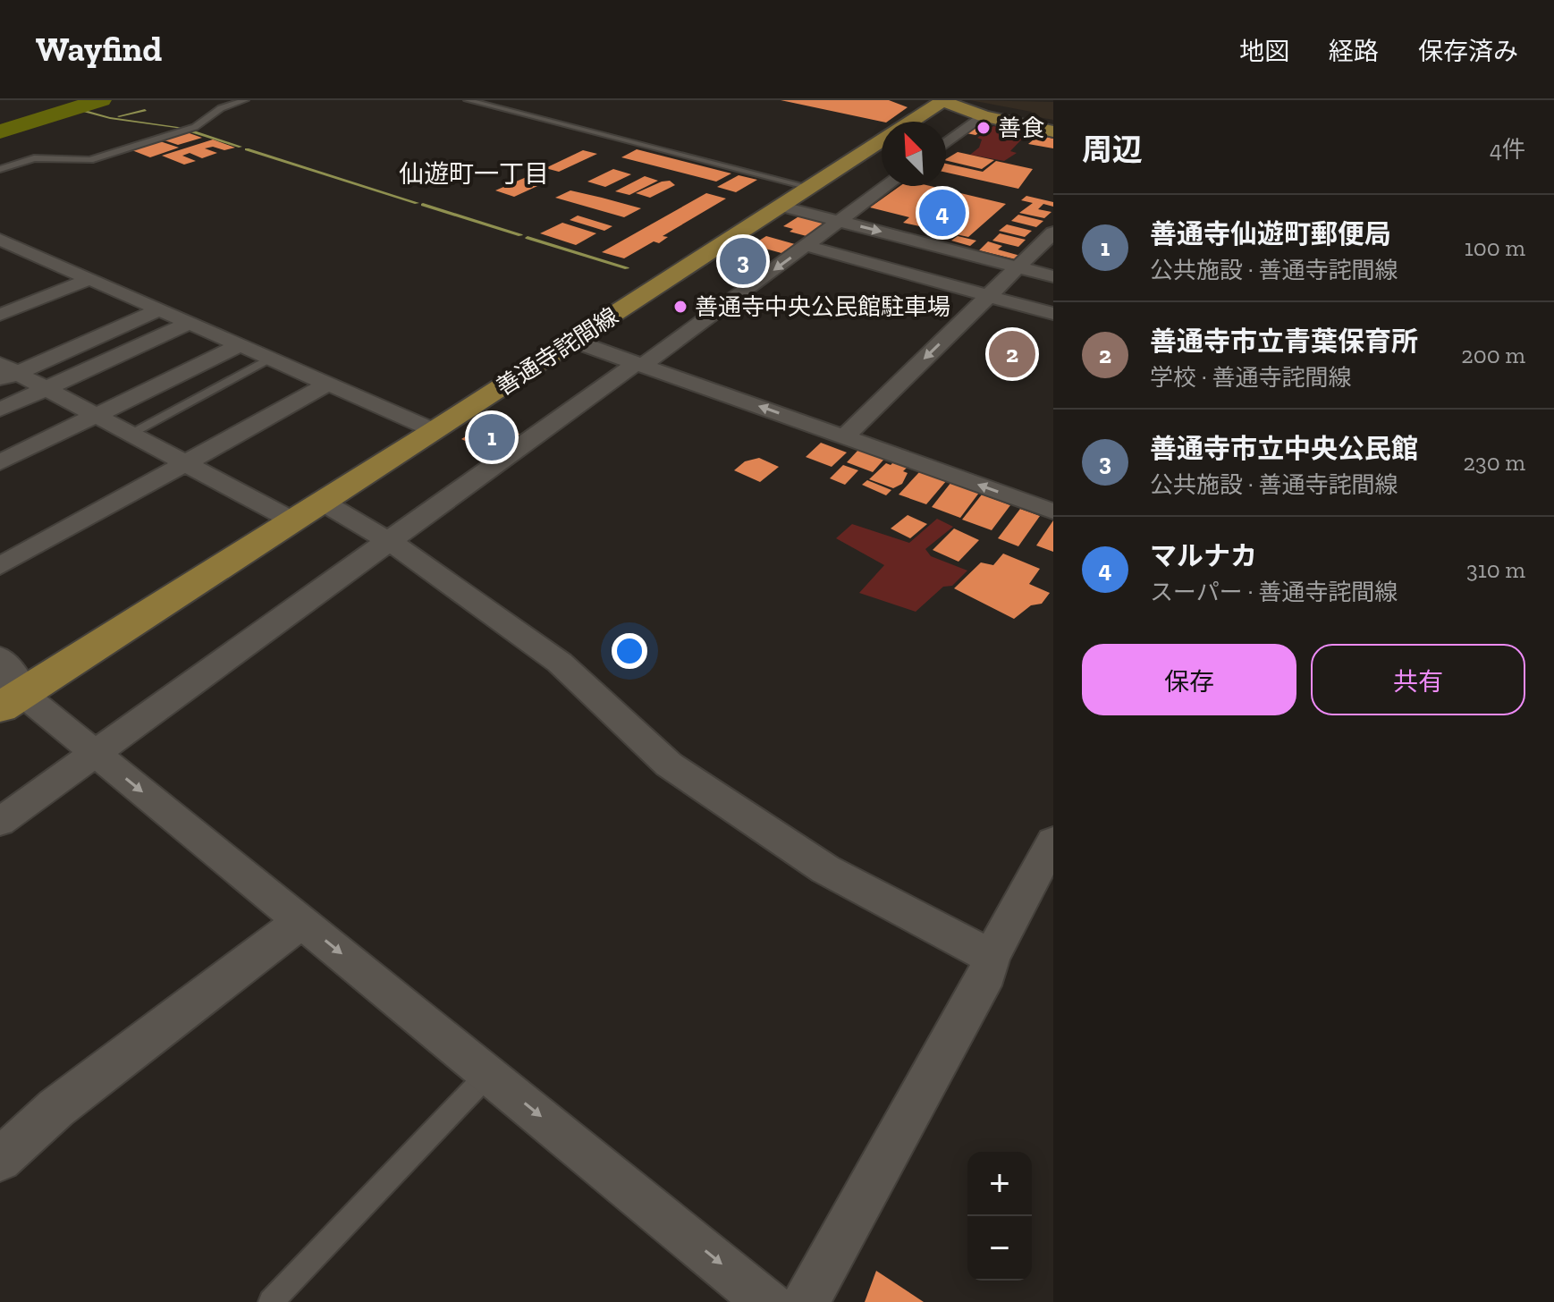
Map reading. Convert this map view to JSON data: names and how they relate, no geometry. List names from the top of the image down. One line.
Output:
{"streets":{"main road":["善通寺詫間線"]},"districts":["仙遊町一丁目"],"places":["善食","善通寺中央公民館駐車場"],"north":"top left","page":{"header":"Wayfind","nav":["地図","経路","保存済み"],"heading":["周辺","4件"],"pins":["4","3","2","1"],"list":[{"mark":"1","name":"善通寺仙遊町郵便局","note":"公共施設 · 善通寺詫間線","value":"100 m"},{"mark":"2","name":"善通寺市立青葉保育所","note":"学校 · 善通寺詫間線","value":"200 m"},{"mark":"3","name":"善通寺市立中央公民館","note":"公共施設 · 善通寺詫間線","value":"230 m"},{"mark":"4","name":"マルナカ","note":"スーパー · 善通寺詫間線","value":"310 m"}],"buttons":["保存","共有"],"map_buttons":["+","−"]}}
